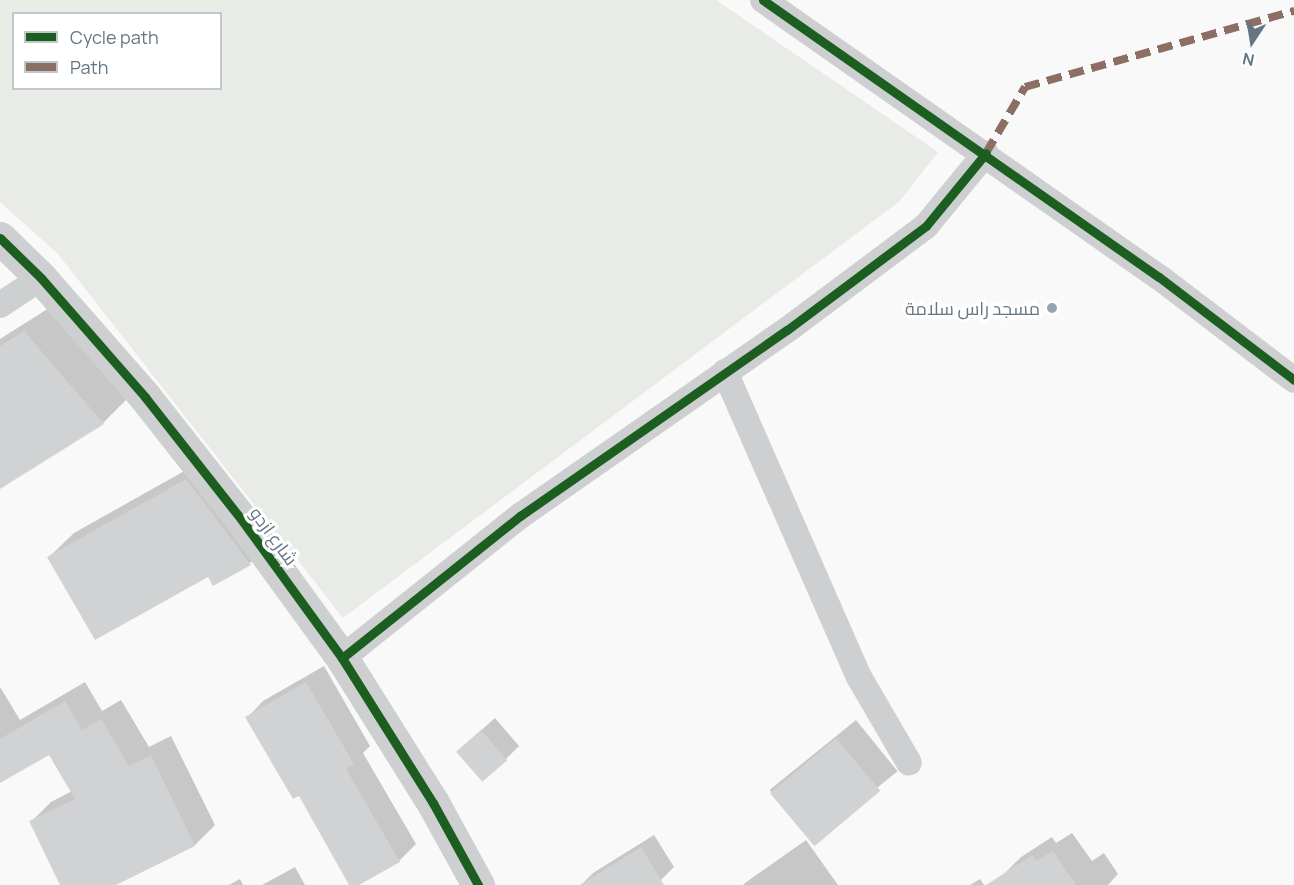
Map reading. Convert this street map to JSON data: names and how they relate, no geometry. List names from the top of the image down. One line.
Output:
{"streets":{"street":["شارع ازدو"]},"places":["مسجد راس سلامة"],"legend":["Cycle path","Path"],"north":"bottom"}
